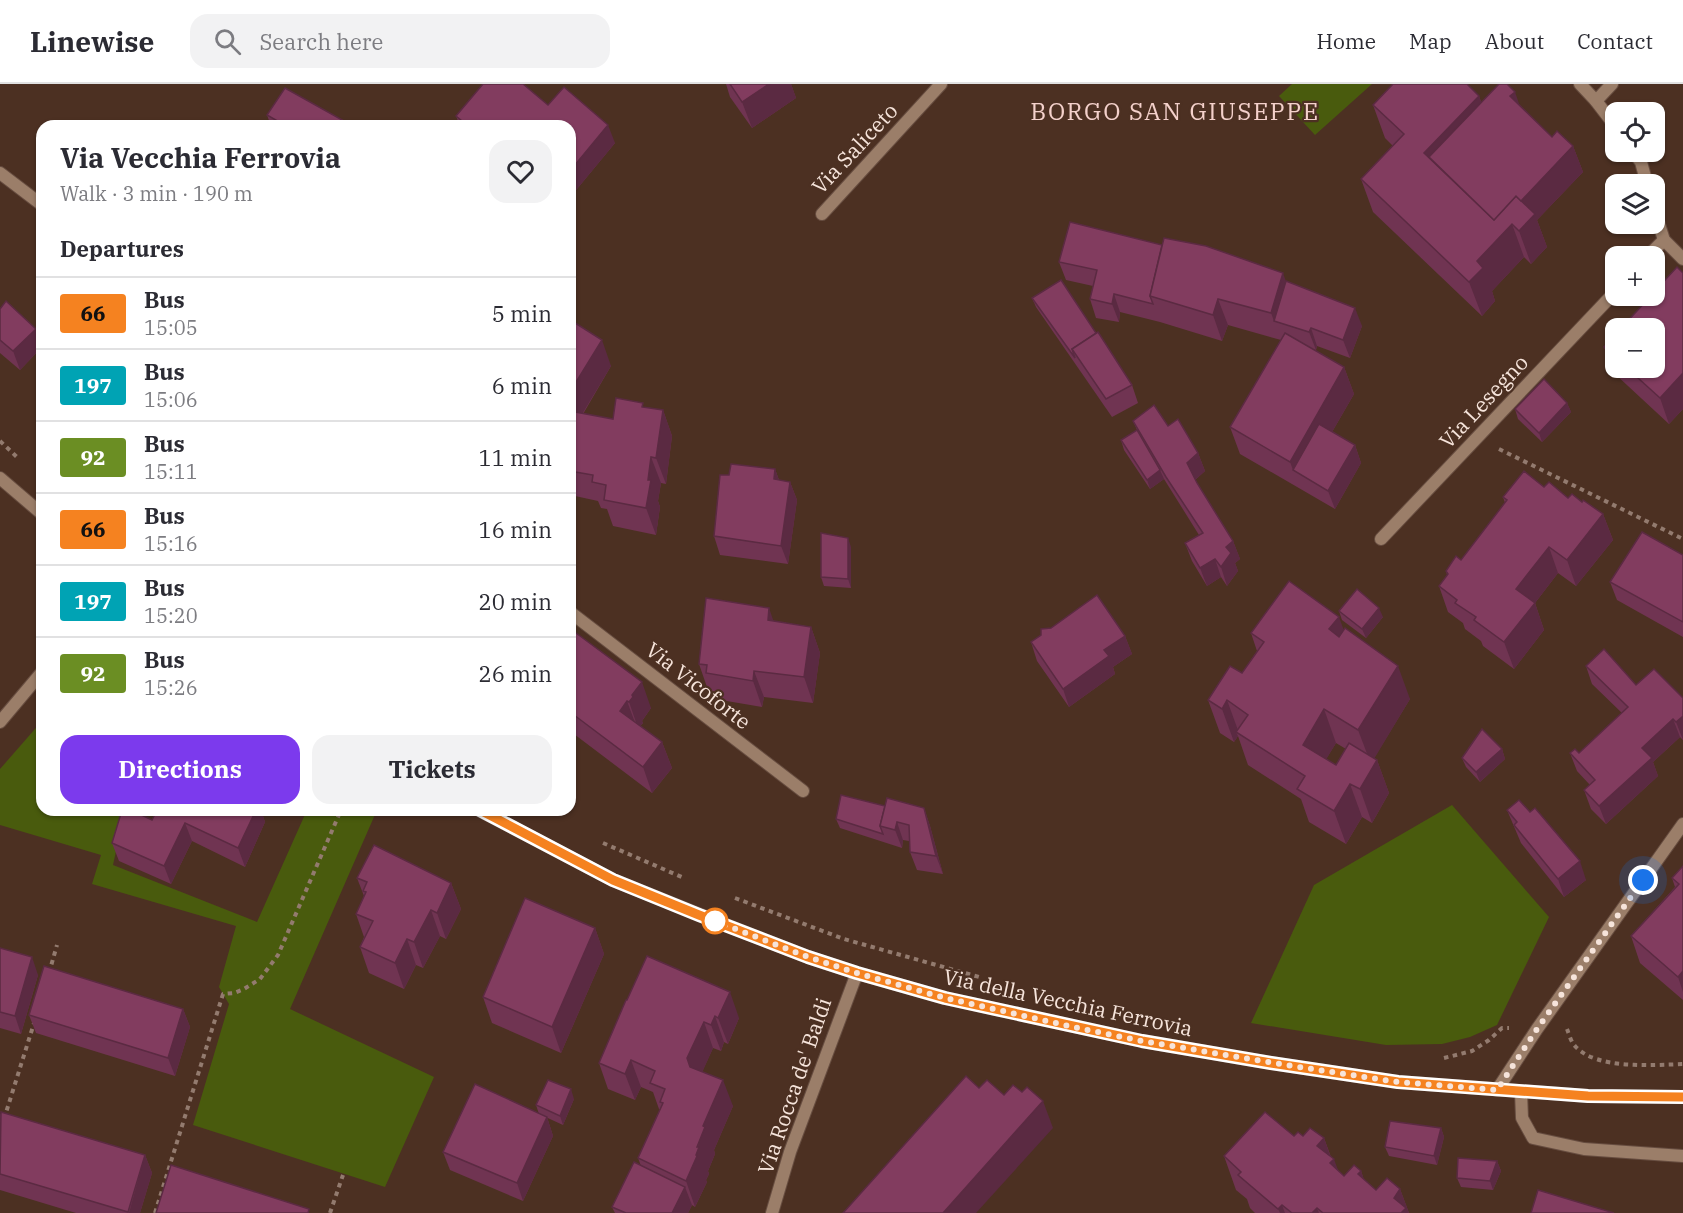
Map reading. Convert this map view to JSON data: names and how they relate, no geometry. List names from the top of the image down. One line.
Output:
{"streets":{"street":["Via Saliceto","Via Lesegno","Via Vicoforte","Via della Vecchia Ferrovia","Via Rocca de' Baldi"]},"crossings":[["Via della Vecchia Ferrovia","Via Rocca de' Baldi"]],"districts":["BORGO SAN GIUSEPPE"],"lines":["bus line 66"],"page":{"header":"Linewise","search":"Search here","nav":["Home","Map","About","Contact"],"map_buttons":["+","−"],"heading":[["Via Vecchia Ferrovia","Walk · 3 min · 190 m"],"Departures"],"list":[{"mark":"66","name":"Bus","note":"15:05","value":"5 min"},{"mark":"197","name":"Bus","note":"15:06","value":"6 min"},{"mark":"92","name":"Bus","note":"15:11","value":"11 min"},{"mark":"66","name":"Bus","note":"15:16","value":"16 min"},{"mark":"197","name":"Bus","note":"15:20","value":"20 min"},{"mark":"92","name":"Bus","note":"15:26","value":"26 min"}],"buttons":["Directions","Tickets"]}}
